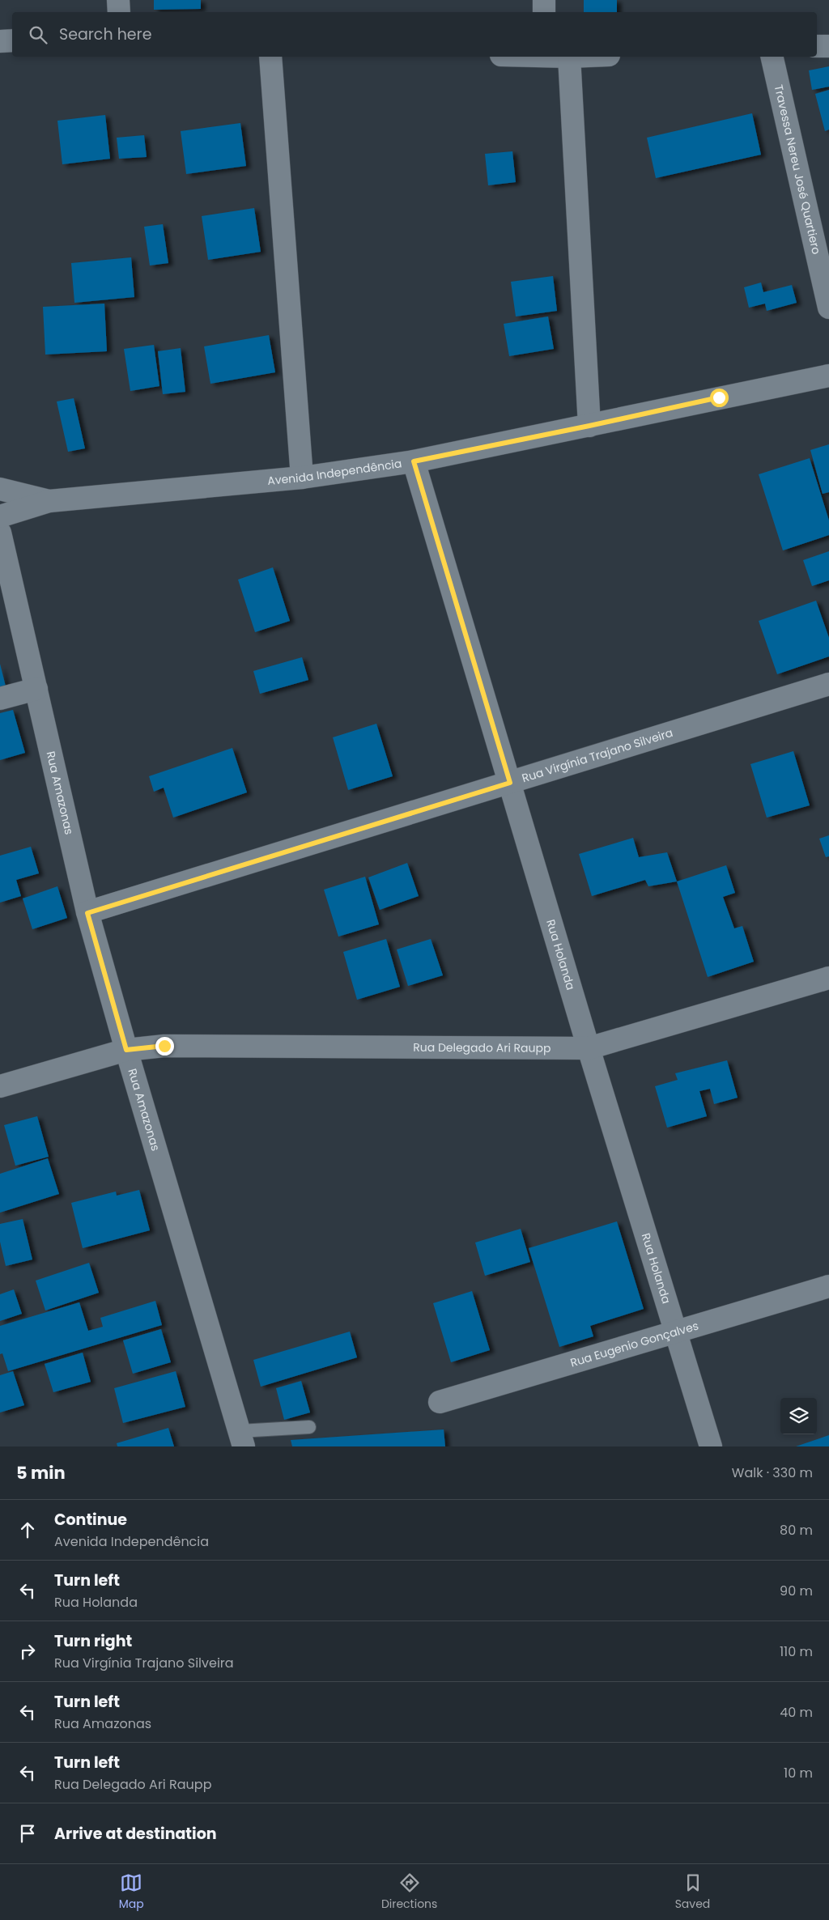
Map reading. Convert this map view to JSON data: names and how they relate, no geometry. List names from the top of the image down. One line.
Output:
{"streets":{"street":["Travessa Nereu José Quartiero","Avenida Independência","Rua Virgínia Trajano Silveira","Rua Amazonas","Rua Holanda","Rua Delegado Ari Raupp","Rua Eugenio Gonçalves"]},"crossings":[["Avenida Independência","Rua Holanda"],["Rua Virgínia Trajano Silveira","Rua Amazonas"],["Rua Virgínia Trajano Silveira","Rua Holanda"],["Rua Amazonas","Rua Delegado Ari Raupp"],["Rua Holanda","Rua Delegado Ari Raupp"],["Rua Holanda","Rua Eugenio Gonçalves"]],"page":{"search":"Search here","heading":["5 min","Walk · 330 m"],"list":[["Continue","Avenida Independência","80 m"],["Turn left","Rua Holanda","90 m"],["Turn right","Rua Virgínia Trajano Silveira","110 m"],["Turn left","Rua Amazonas","40 m"],["Turn left","Rua Delegado Ari Raupp","10 m"],"Arrive at destination"],"nav":["Map","Directions","Saved"]}}
